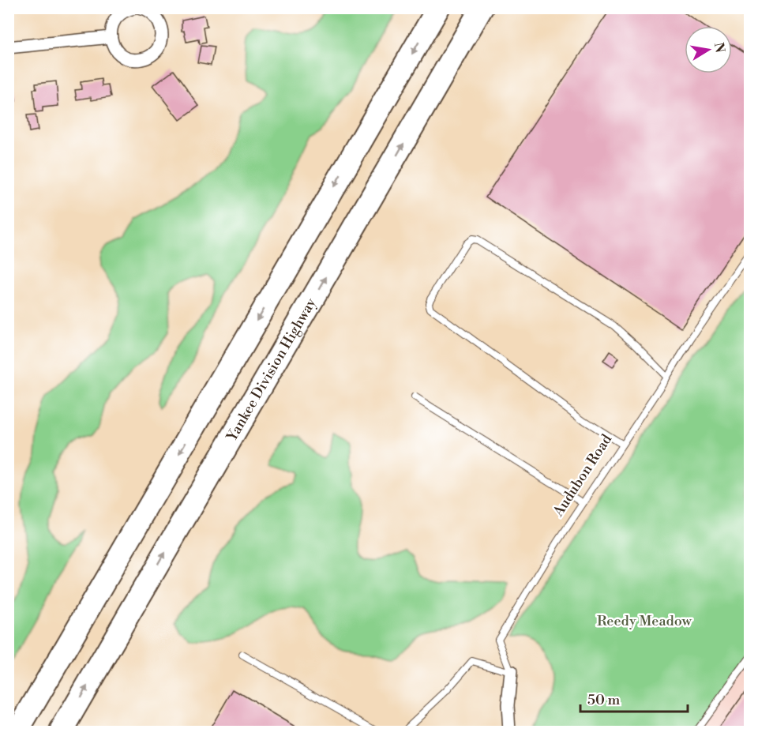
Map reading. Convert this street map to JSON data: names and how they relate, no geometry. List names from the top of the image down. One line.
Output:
{"streets":{"highway":["Yankee Division Highway"],"street":["Audubon Road"]},"parks":["Reedy Meadow"],"scale_bar":"50 m","north":"right"}
